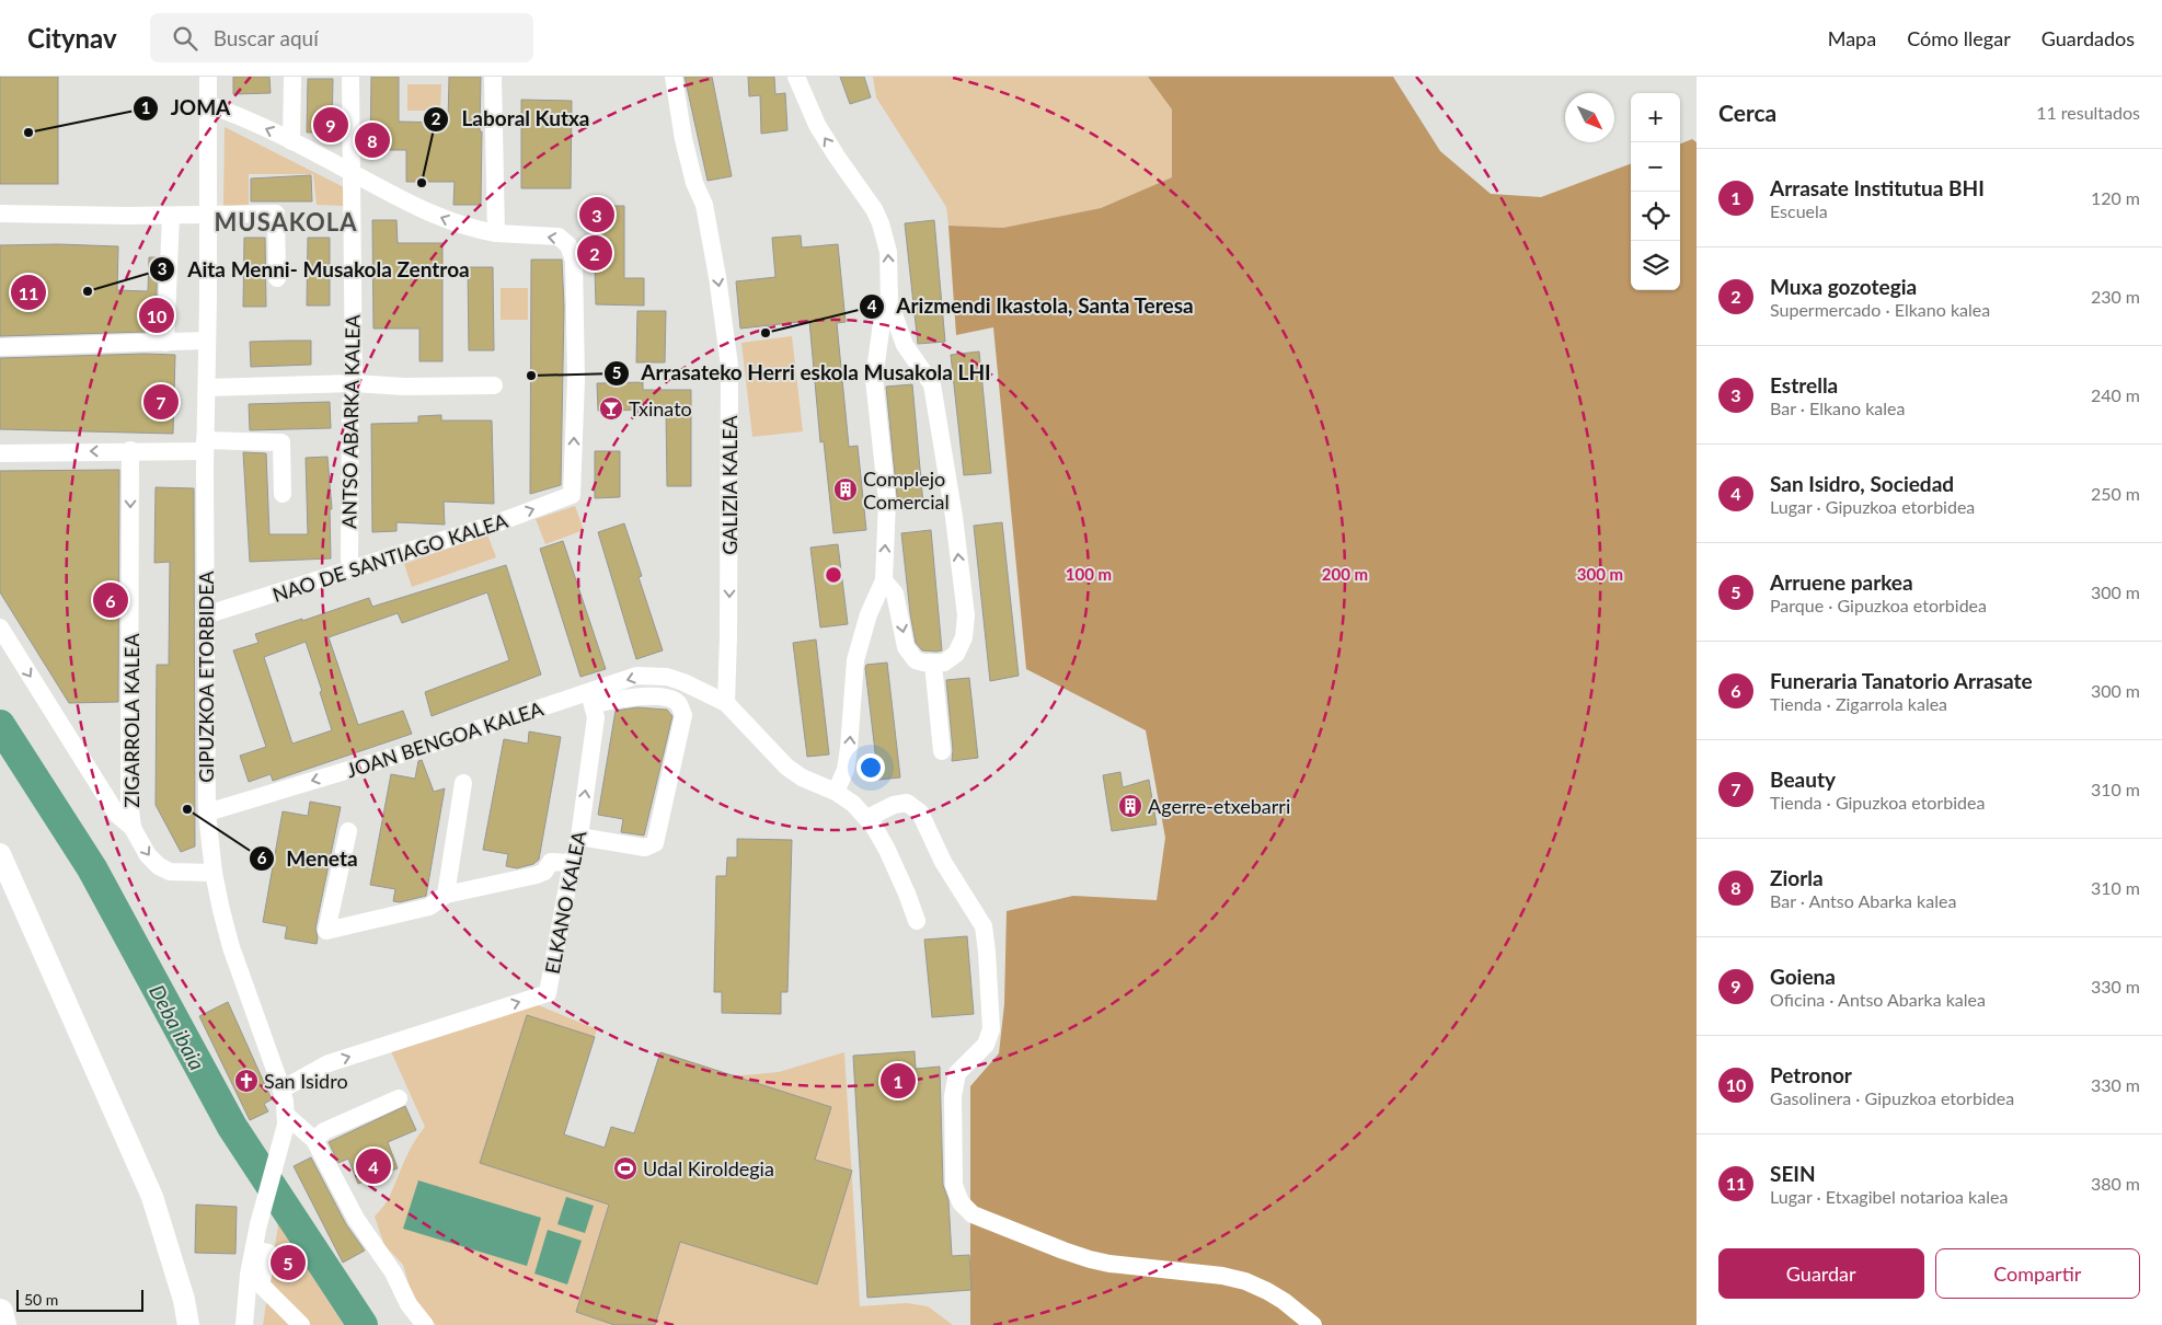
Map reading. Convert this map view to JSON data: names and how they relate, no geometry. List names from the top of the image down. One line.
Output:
{"streets":{"street":["ANTSO ABARKA KALEA","GALIZIA KALEA","NAO DE SANTIAGO KALEA","GIPUZKOA ETORBIDEA","ZIGARROLA KALEA","JOAN BENGOA KALEA","ELKANO KALEA"]},"crossings":[["ANTSO ABARKA KALEA","NAO DE SANTIAGO KALEA"],["GALIZIA KALEA","JOAN BENGOA KALEA"],["NAO DE SANTIAGO KALEA","GIPUZKOA ETORBIDEA"],["GIPUZKOA ETORBIDEA","ZIGARROLA KALEA"],["GIPUZKOA ETORBIDEA","JOAN BENGOA KALEA"],["GIPUZKOA ETORBIDEA","ELKANO KALEA"],["JOAN BENGOA KALEA","ELKANO KALEA"]],"one_way":["ZIGARROLA KALEA","JOAN BENGOA KALEA","ELKANO KALEA"],"districts":["MUSAKOLA"],"water":["Deba ibaia"],"places":{"other":["JOMA","Laboral Kutxa","Aita Menni- Musakola Zentroa","Arizmendi Ikastola, Santa Teresa","Arrasateko Herri eskola Musakola LHI","Meneta"],"bar":["Txinato"],"building":["Complejo Comercial","Agerre-etxebarri"],"church":["San Isidro"],"sports":["Udal Kiroldegia"]},"scale_bar":"50 m","north":"bottom right","page":{"header":"Citynav","search":"Buscar aquí","nav":["Mapa","Cómo llegar","Guardados"],"heading":["Cerca","11 resultados"],"map_buttons":["+","−"],"pins":["9","8","3","2","11","10","7","6","1","4","5"],"list":[{"mark":"1","name":"Arrasate Institutua BHI","note":"Escuela","value":"120 m"},{"mark":"2","name":"Muxa gozotegia","note":"Supermercado · Elkano kalea","value":"230 m"},{"mark":"3","name":"Estrella","note":"Bar · Elkano kalea","value":"240 m"},{"mark":"4","name":"San Isidro, Sociedad","note":"Lugar · Gipuzkoa etorbidea","value":"250 m"},{"mark":"5","name":"Arruene parkea","note":"Parque · Gipuzkoa etorbidea","value":"300 m"},{"mark":"6","name":"Funeraria Tanatorio Arrasate","note":"Tienda · Zigarrola kalea","value":"300 m"},{"mark":"7","name":"Beauty","note":"Tienda · Gipuzkoa etorbidea","value":"310 m"},{"mark":"8","name":"Ziorla","note":"Bar · Antso Abarka kalea","value":"310 m"},{"mark":"9","name":"Goiena","note":"Oficina · Antso Abarka kalea","value":"330 m"},{"mark":"10","name":"Petronor","note":"Gasolinera · Gipuzkoa etorbidea","value":"330 m"},{"mark":"11","name":"SEIN","note":"Lugar · Etxagibel notarioa kalea","value":"380 m"}],"buttons":["Guardar","Compartir"],"scale":"50 m"},"rings":["100 m","200 m","300 m"]}
